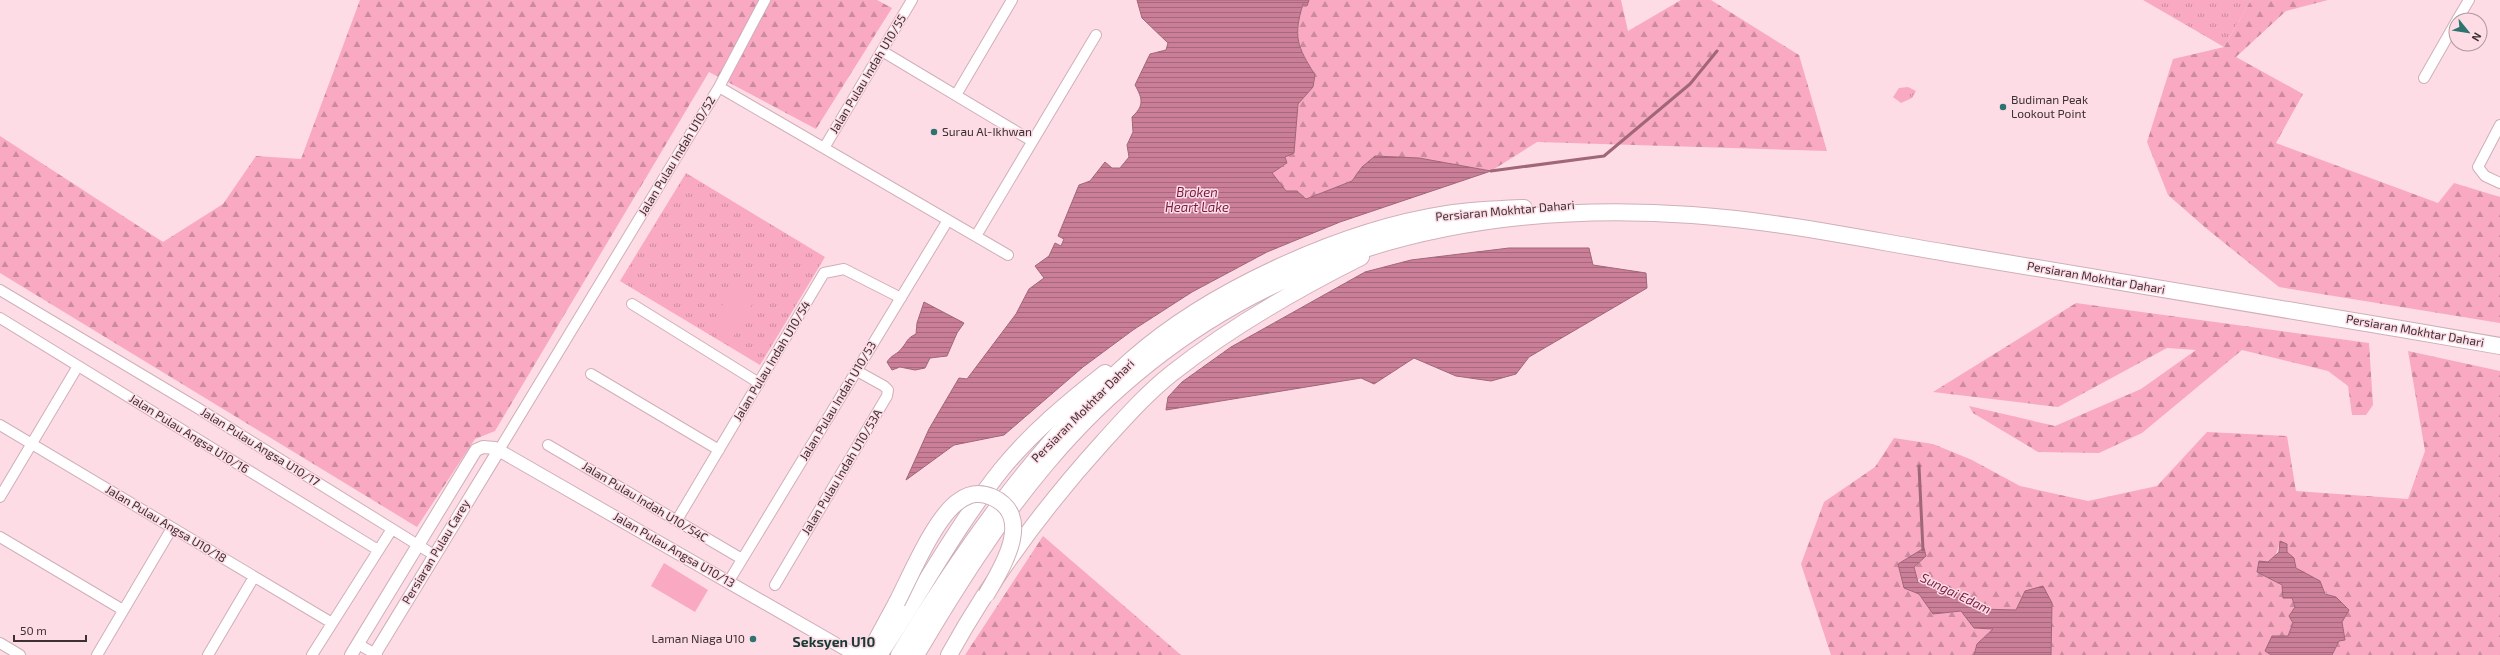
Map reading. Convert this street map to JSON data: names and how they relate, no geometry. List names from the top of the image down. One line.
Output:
{"streets":{"main road":["Persiaran Mokhtar Dahari"],"street":["Jalan Pulau Indah U10/55","Jalan Pulau Indah U10/52","Jalan Pulau Indah U10/54","Jalan Pulau Indah U10/53","Jalan Pulau Angsa U10/16","Jalan Pulau Angsa U10/17","Jalan Pulau Indah U10/53A","Jalan Pulau Indah U10/54C","Jalan Pulau Angsa U10/18","Jalan Pulau Angsa U10/13","Persiaran Pulau Carey"]},"crossings":[["Jalan Pulau Indah U10/55","Jalan Pulau Indah U10/52"],["Jalan Pulau Indah U10/52","Jalan Pulau Indah U10/53"],["Jalan Pulau Indah U10/52","Jalan Pulau Angsa U10/13"],["Jalan Pulau Indah U10/52","Persiaran Pulau Carey"],["Jalan Pulau Indah U10/54","Jalan Pulau Indah U10/53"],["Jalan Pulau Indah U10/54","Jalan Pulau Indah U10/54C"],["Jalan Pulau Indah U10/53","Jalan Pulau Indah U10/53A"],["Jalan Pulau Indah U10/53","Jalan Pulau Indah U10/54C"],["Jalan Pulau Indah U10/53","Jalan Pulau Angsa U10/13"],["Jalan Pulau Angsa U10/17","Persiaran Pulau Carey"],["Jalan Pulau Angsa U10/13","Persiaran Pulau Carey"]],"districts":["Seksyen U10"],"water":["Broken Heart Lake","Sungai Edam"],"places":["Budiman Peak Lookout Point","Surau Al-Ikhwan","Laman Niaga U10"],"scale_bar":"50 m","north":"bottom right"}
